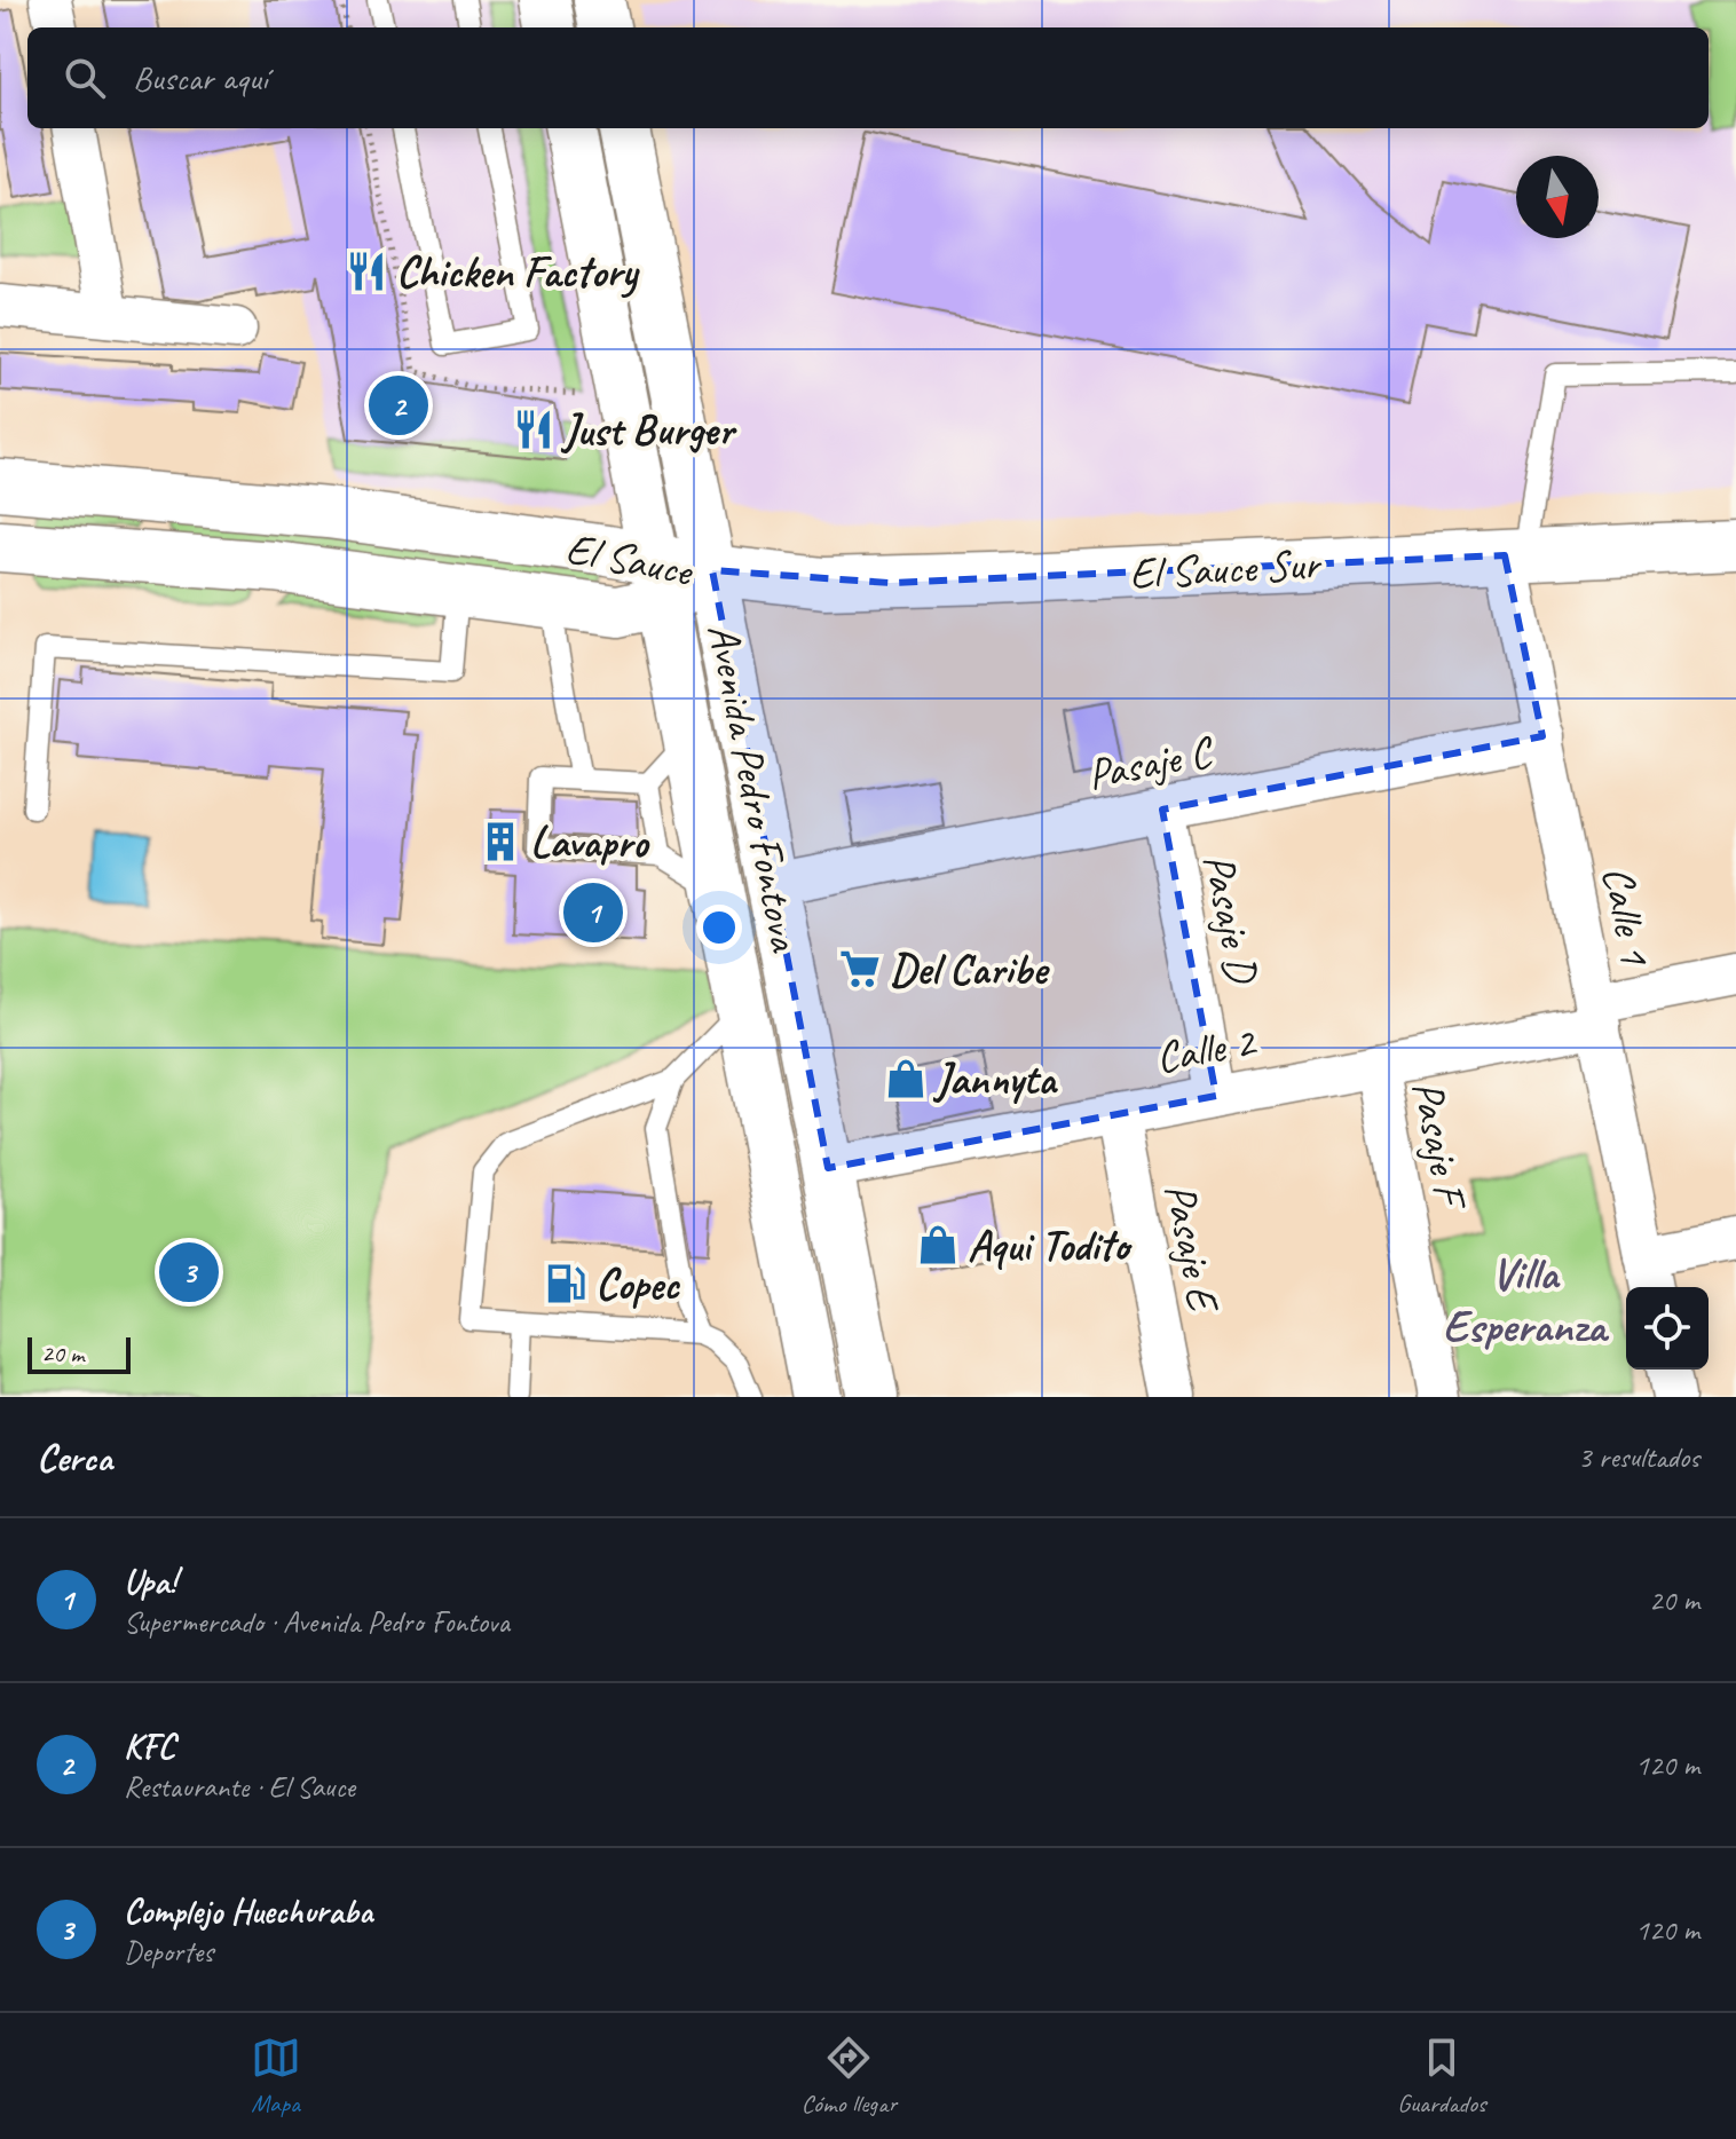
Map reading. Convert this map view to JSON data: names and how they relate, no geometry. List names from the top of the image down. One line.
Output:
{"streets":{"street":["El Sauce","El Sauce Sur","Pasaje C","Avenida Pedro Fontova","Calle 1","Pasaje D","Calle 2","Pasaje F","Pasaje E"]},"crossings":[["El Sauce","El Sauce Sur"],["El Sauce","Avenida Pedro Fontova"],["El Sauce Sur","Avenida Pedro Fontova"],["El Sauce Sur","Calle 1"],["Pasaje C","Avenida Pedro Fontova"],["Pasaje C","Calle 1"],["Pasaje C","Pasaje D"],["Avenida Pedro Fontova","Calle 2"],["Calle 1","Calle 2"],["Pasaje D","Calle 2"],["Calle 2","Pasaje F"],["Calle 2","Pasaje E"]],"districts":["Villa Esperanza"],"places":{"restaurant":["Chicken Factory","Just Burger"],"building":["Lavapro"],"supermarket":["Del Caribe"],"shop":["Jannyta","Aqui Todito"],"fuel station":["Copec"]},"scale_bar":"20 m","north":"bottom","page":{"search":"Buscar aquí","pins":["2","1","3"],"scale":"20 m","heading":["Cerca","3 resultados"],"list":[{"mark":"1","name":"Upa!","note":"Supermercado · Avenida Pedro Fontova","value":"20 m"},{"mark":"2","name":"KFC","note":"Restaurante · El Sauce","value":"120 m"},{"mark":"3","name":"Complejo Huechuraba","note":"Deportes","value":"120 m"}],"nav":["Mapa","Cómo llegar","Guardados"]}}
